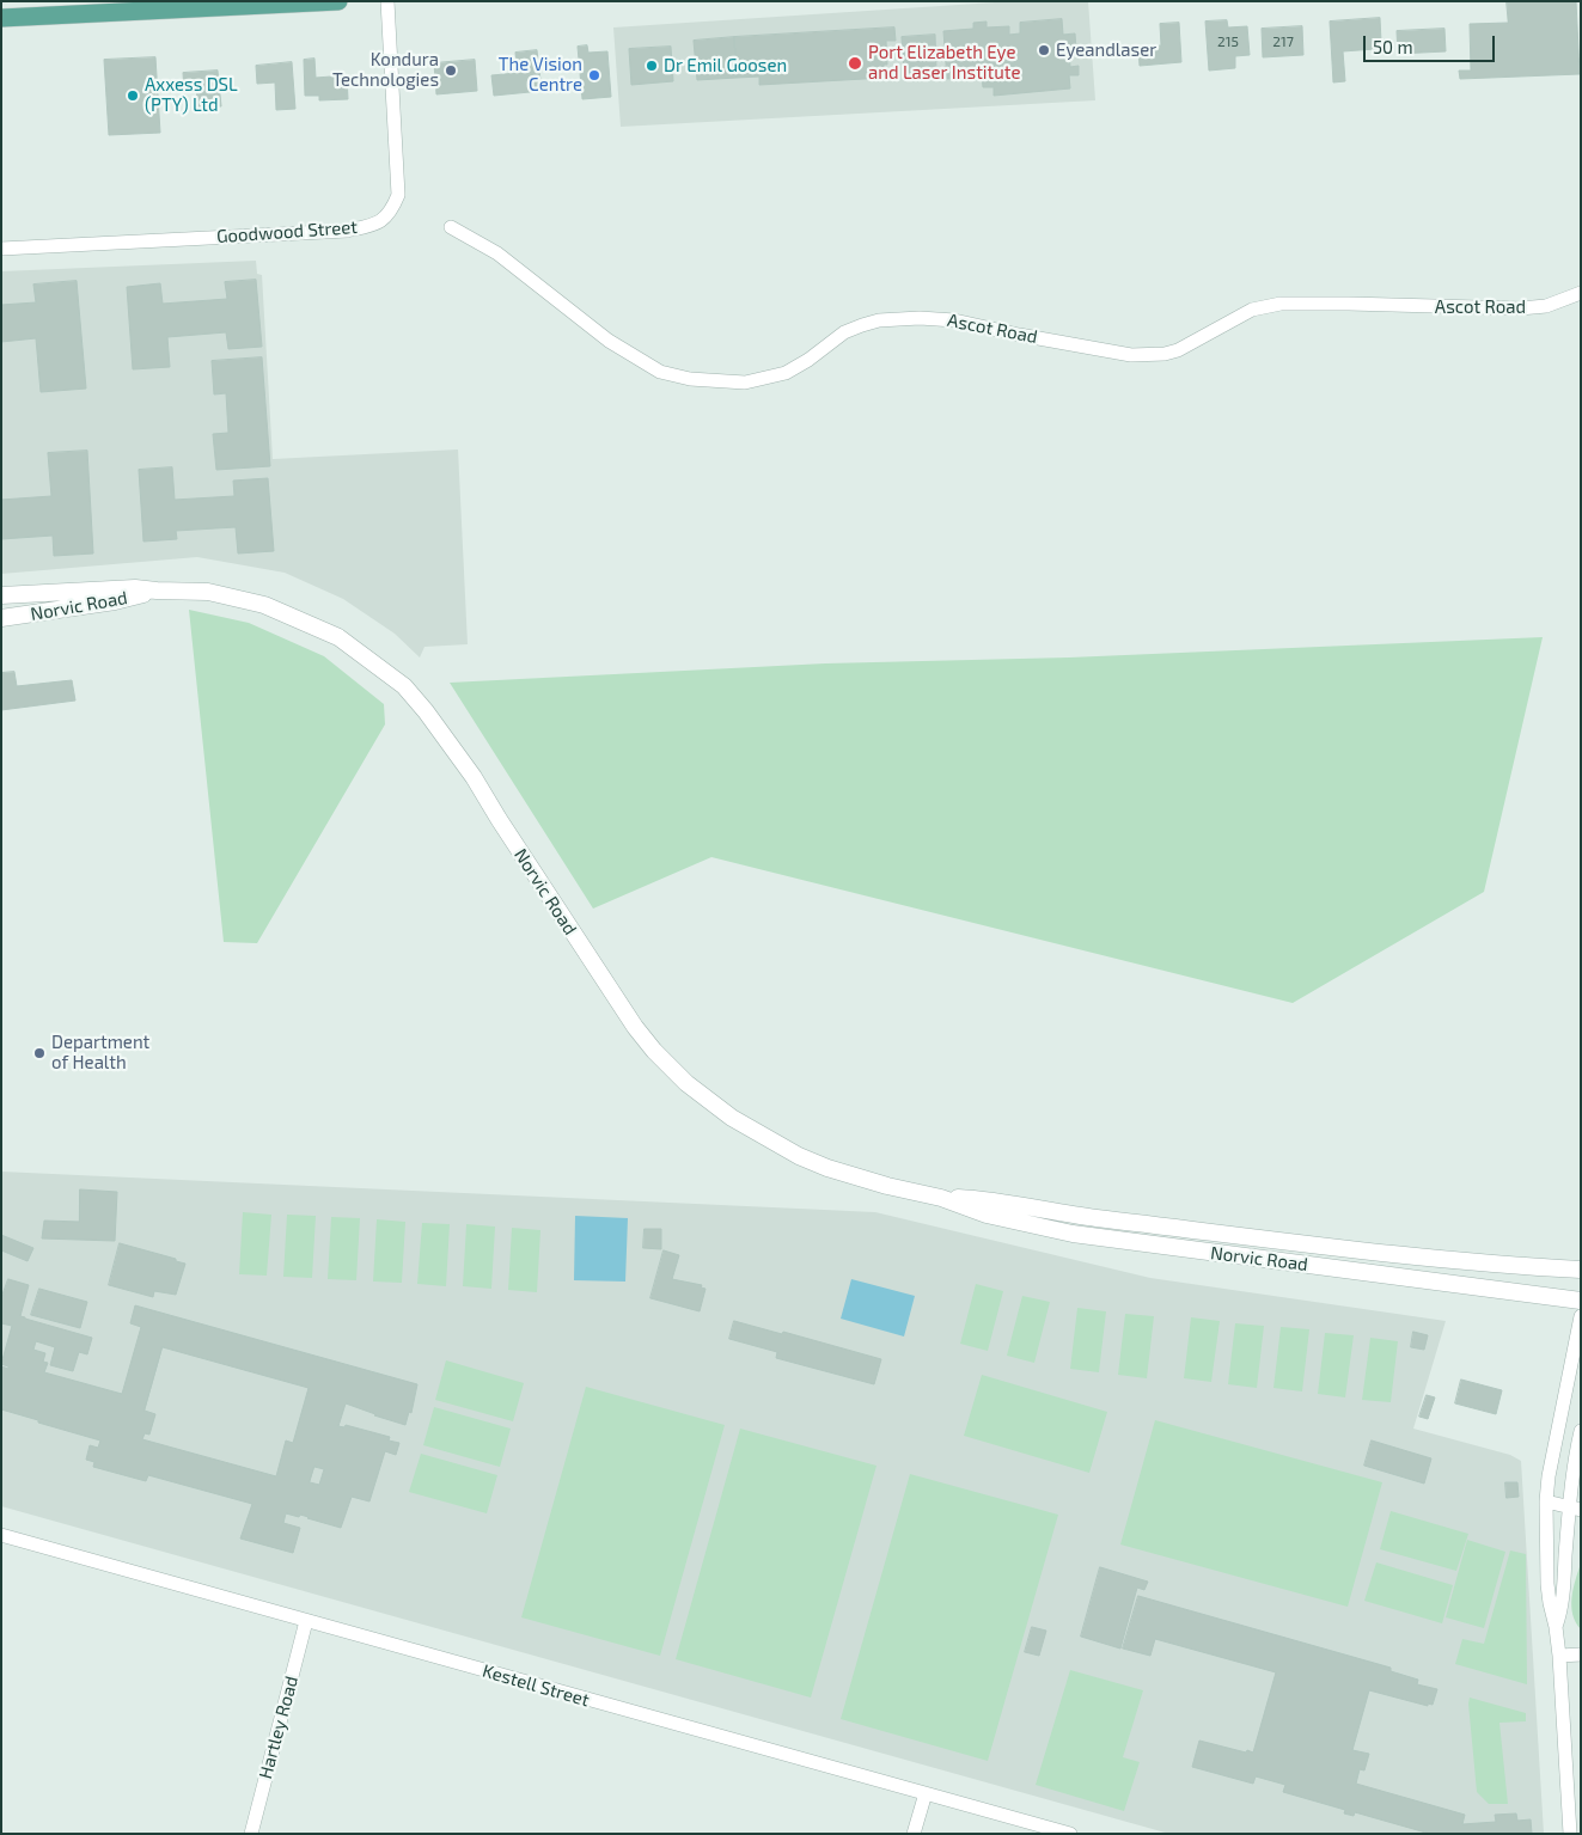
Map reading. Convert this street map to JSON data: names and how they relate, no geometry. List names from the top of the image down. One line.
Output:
{"streets":{"street":["Goodwood Street","Ascot Road","Norvic Road","Kestell Street","Hartley Road"]},"crossings":[["Kestell Street","Hartley Road"]],"places":["Eyeandlaser","Port Elizabeth Eye and Laser Institute","Dr Emil Goosen","Kondura Technologies","The Vision Centre","Axxess DSL (PTY) Ltd","Department of Health"],"house_numbers":["215","217"],"scale_bar":"50 m"}
